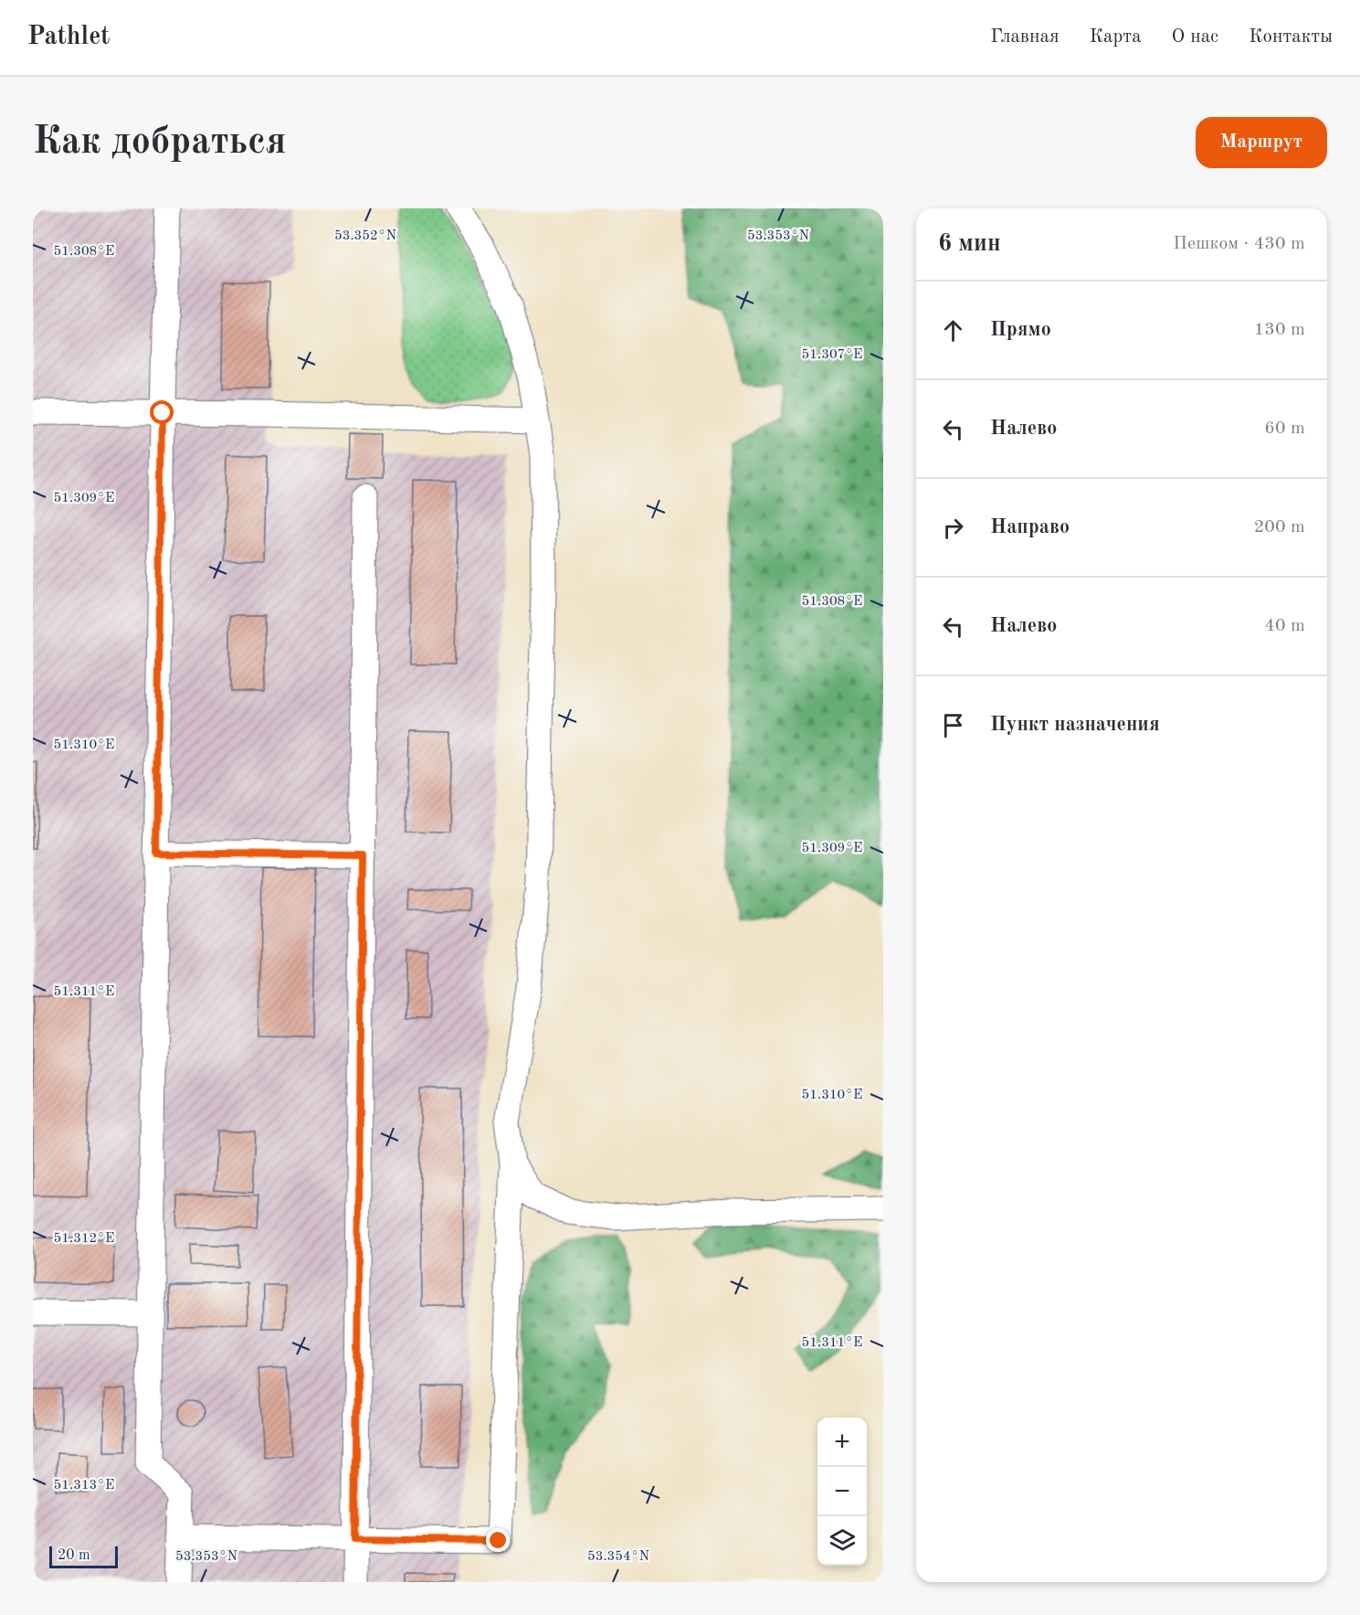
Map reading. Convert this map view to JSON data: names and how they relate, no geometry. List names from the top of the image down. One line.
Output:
{"scale_bar":"20 m","page":{"header":"Pathlet","nav":["Главная","Карта","О нас","Контакты"],"buttons":"Маршрут","title":"Как добраться","heading":["6 мин","Пешком · 430 m"],"list":[["Прямо","130 m"],["Налево","60 m"],["Направо","200 m"],["Налево","40 m"],"Пункт назначения"],"map_buttons":["+","−"],"scale":"20 m"},"coordinates":["53.352°N","53.353°N","51.308°E","51.307°E","51.309°E","51.310°E","51.311°E","51.312°E","51.313°E","53.354°N"]}
